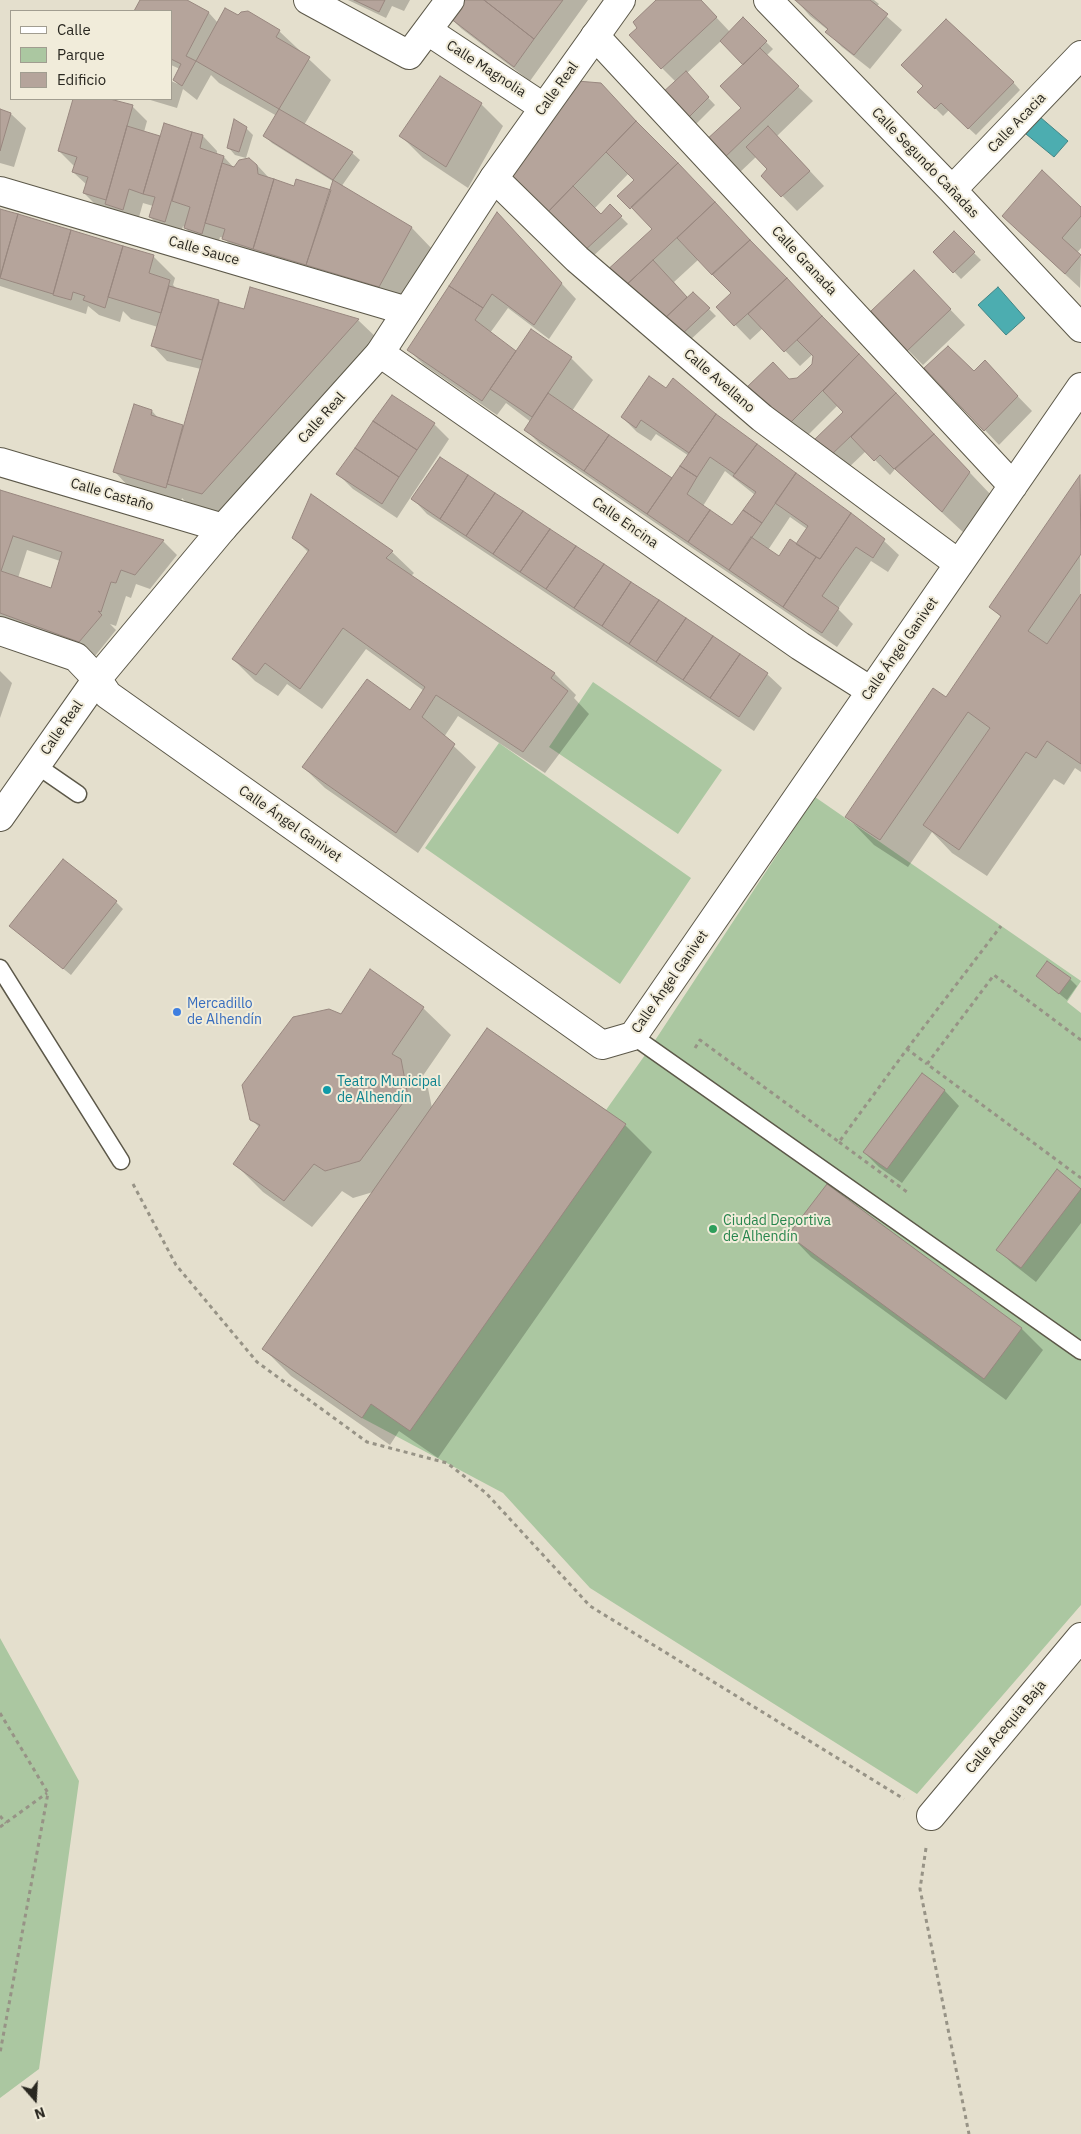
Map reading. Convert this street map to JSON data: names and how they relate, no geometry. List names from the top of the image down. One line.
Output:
{"streets":{"street":["Calle Magnolia","Calle Real","Calle Acacia","Calle Segundo Cañadas","Calle Sauce","Calle Granada","Calle Avellano","Calle Castaño","Calle Encina","Calle Ángel Ganivet","Calle Acequia Baja"]},"crossings":[["Calle Magnolia","Calle Real"],["Calle Real","Calle Sauce"],["Calle Real","Calle Granada"],["Calle Real","Calle Avellano"],["Calle Real","Calle Castaño"],["Calle Real","Calle Encina"],["Calle Real","Calle Ángel Ganivet"],["Calle Acacia","Calle Segundo Cañadas"],["Calle Granada","Calle Ángel Ganivet"],["Calle Avellano","Calle Ángel Ganivet"],["Calle Encina","Calle Ángel Ganivet"]],"places":["Mercadillo de Alhendín","Teatro Municipal de Alhendín","Ciudad Deportiva de Alhendín"],"legend":["Calle","Parque","Edificio"],"north":"bottom"}
